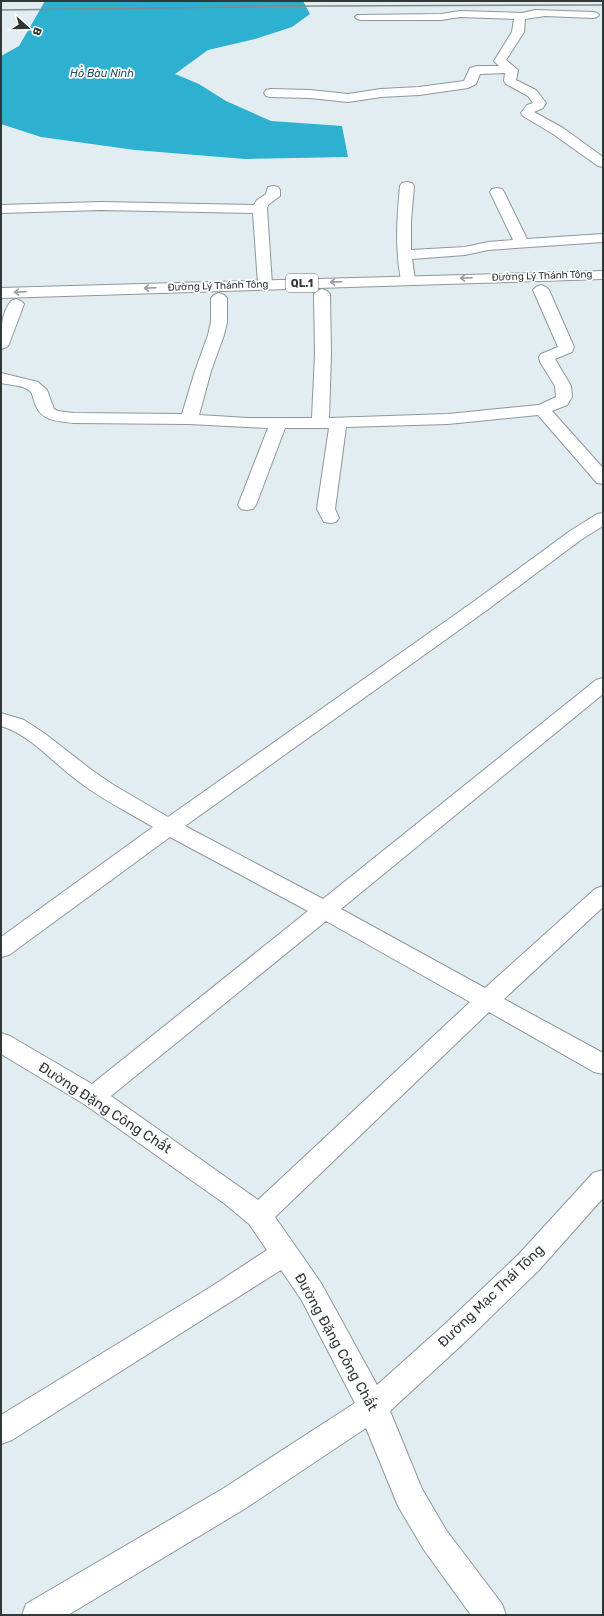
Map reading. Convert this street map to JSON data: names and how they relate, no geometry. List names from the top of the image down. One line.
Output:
{"streets":{"street":["Đường Lý Thánh Tông","QL.1","Đường Đặng Công Chất","Đường Mạc Thái Tông"]},"crossings":[["Đường Đặng Công Chất","Đường Mạc Thái Tông"]],"water":["Hồ Bàu Nình"],"north":"right"}
